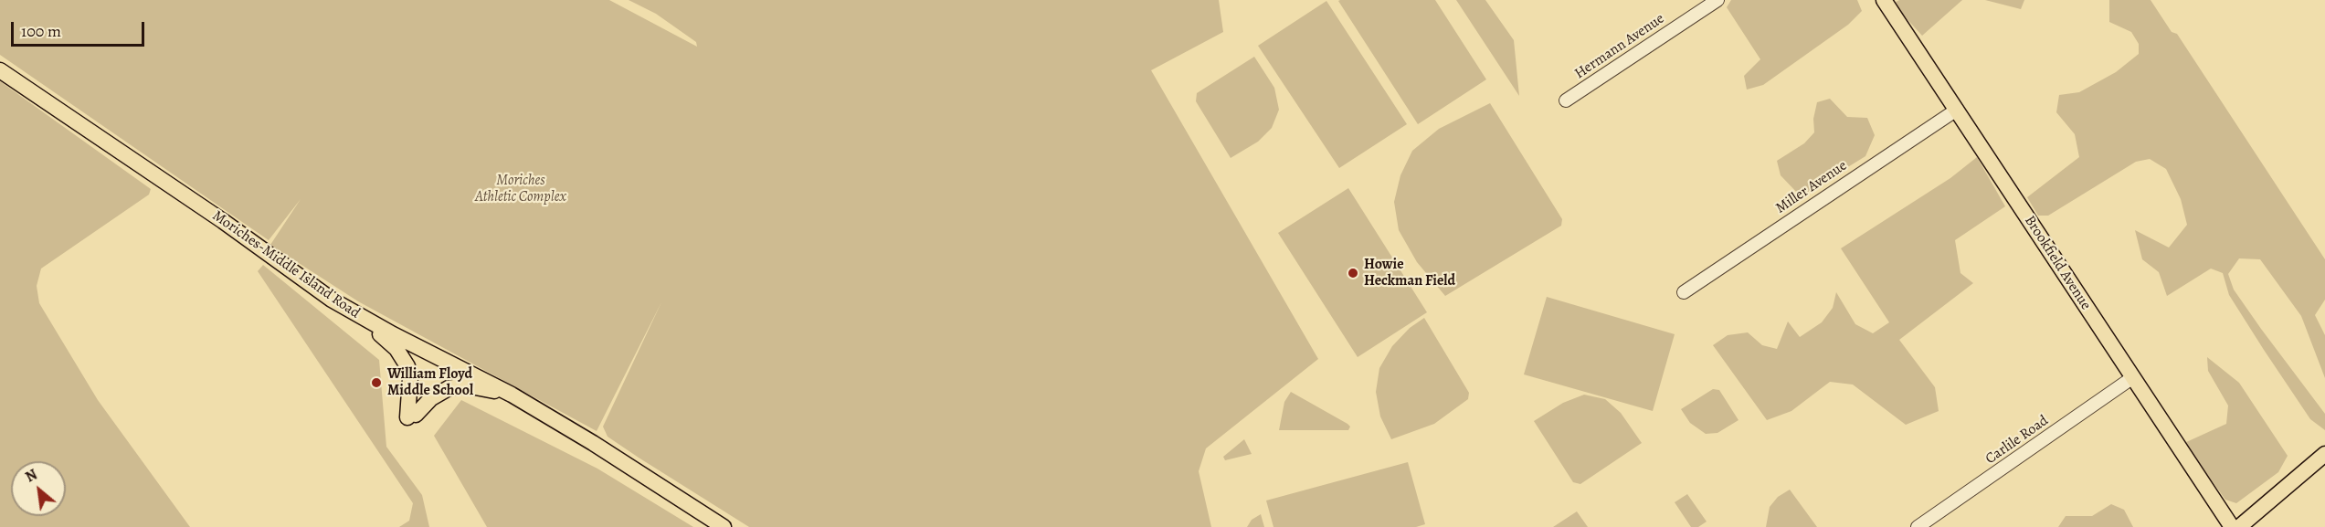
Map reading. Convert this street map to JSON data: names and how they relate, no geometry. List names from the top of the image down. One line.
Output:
{"streets":{"main road":["Brookfield Avenue","Moriches-Middle Island Road"],"street":["Hermann Avenue","Miller Avenue","Carlile Road"]},"crossings":[["Miller Avenue","Brookfield Avenue"],["Brookfield Avenue","Carlile Road"]],"parks":["Moriches Athletic Complex"],"places":["Howie Heckman Field","William Floyd Middle School"],"scale_bar":"100 m","north":"top left"}
